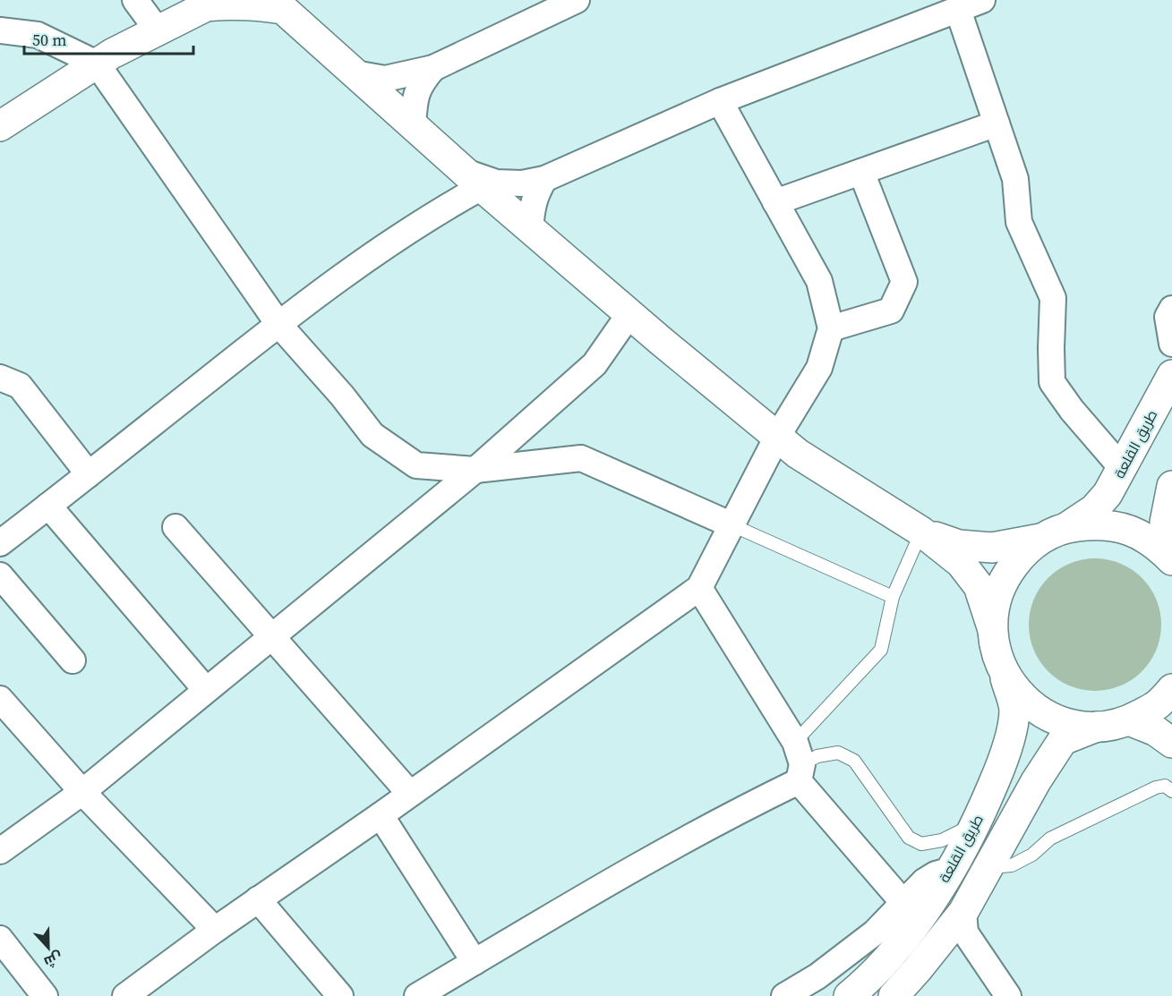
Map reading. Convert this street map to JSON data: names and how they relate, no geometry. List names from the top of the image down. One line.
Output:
{"streets":{"main road":["طريق القلعة"]},"scale_bar":"50 m","north":"bottom"}
